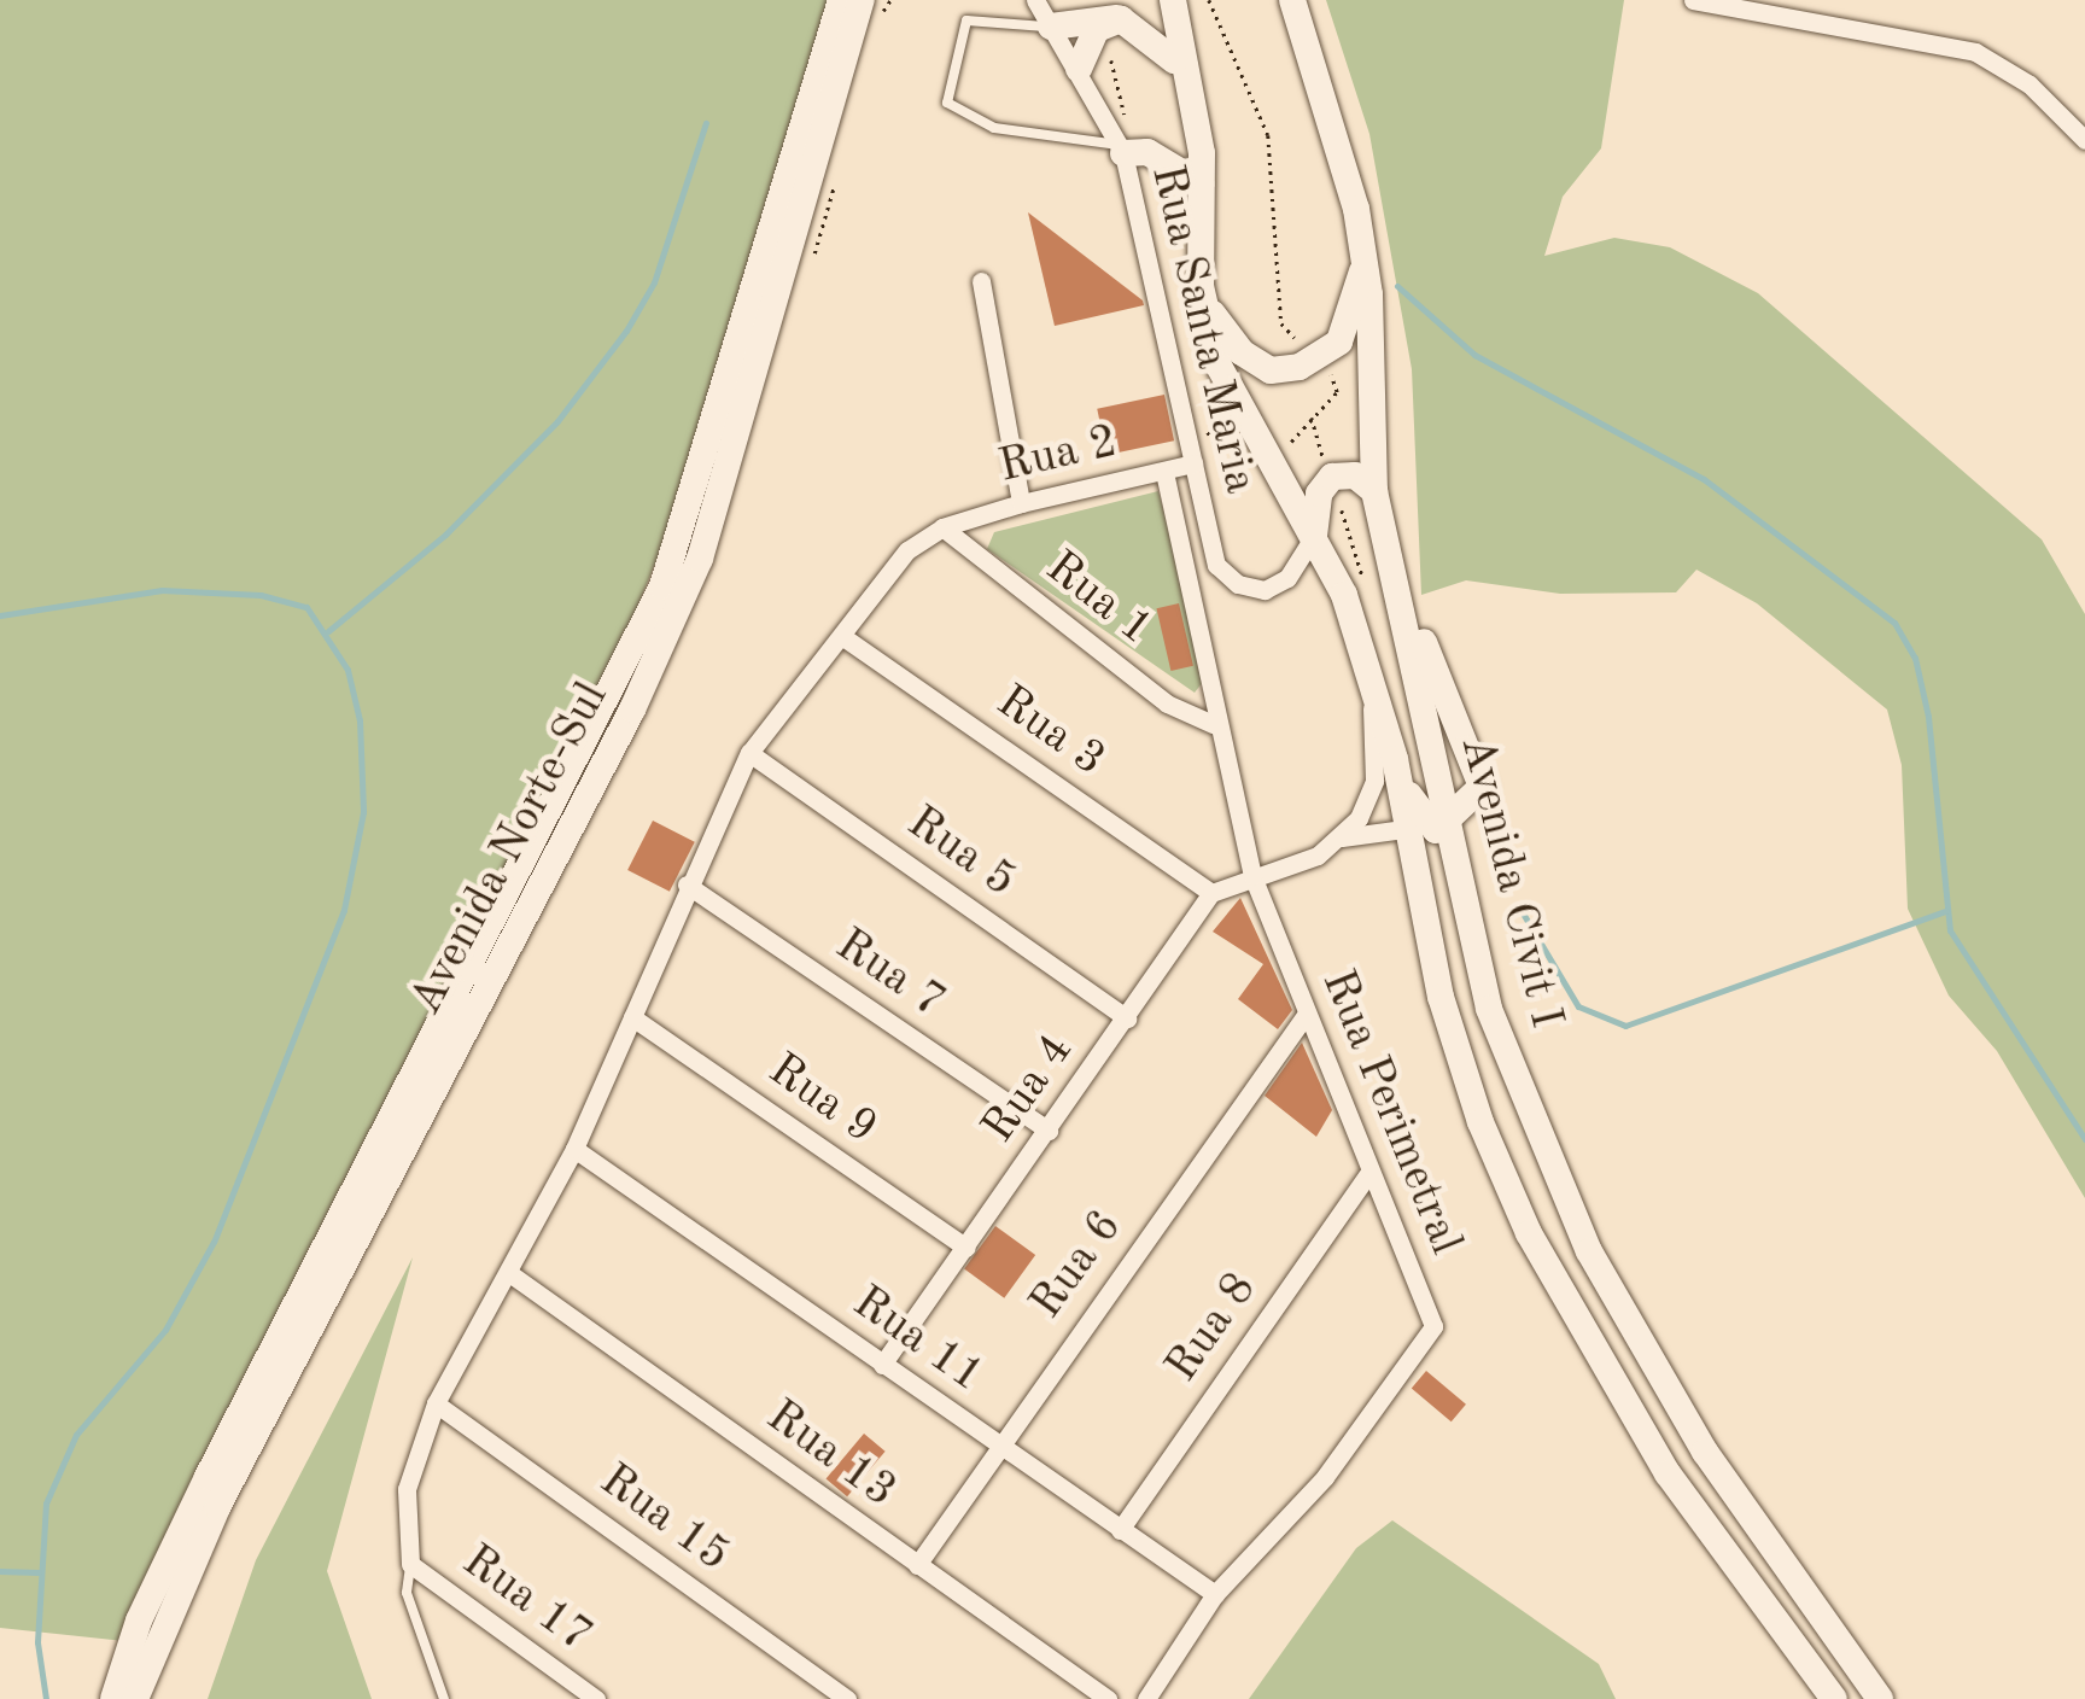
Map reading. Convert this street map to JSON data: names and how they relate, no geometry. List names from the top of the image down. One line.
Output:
{"streets":{"main road":["Avenida Norte-Sul","Avenida Civit I"],"street":["Rua Santa Maria","Rua 2","Rua 1","Rua 3","Rua 5","Rua 7","Rua 4","Rua 9","Rua Perimetral","Rua 6","Rua 8","Rua 11","Rua 13","Rua 15","Rua 17"]},"crossings":[["Rua Santa Maria","Rua 2"],["Rua Santa Maria","Avenida Civit I"],["Rua 2","Rua 1"],["Rua 2","Rua Perimetral"],["Rua 1","Rua Perimetral"],["Rua 3","Rua 4"],["Rua 5","Rua 4"],["Rua 7","Rua 4"],["Rua 4","Rua 9"],["Rua 4","Rua 11"],["Rua Perimetral","Rua 6"],["Rua Perimetral","Rua 8"],["Rua Perimetral","Rua 11"],["Rua 6","Rua 11"],["Rua 6","Rua 13"],["Rua 8","Rua 11"]]}
